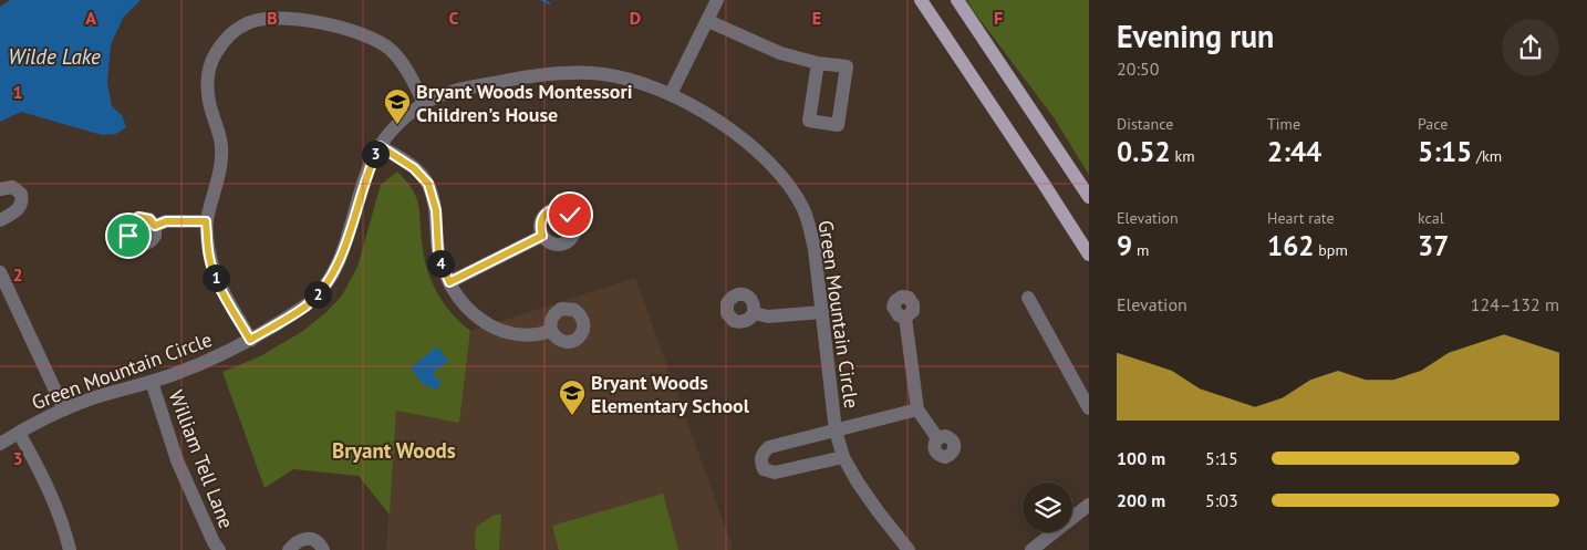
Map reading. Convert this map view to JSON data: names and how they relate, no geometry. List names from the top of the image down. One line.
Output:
{"streets":{"street":["Green Mountain Circle","William Tell Lane"]},"crossings":[["Green Mountain Circle","William Tell Lane"]],"districts":["Bryant Woods"],"water":["Wilde Lake"],"places":{"school or university":["Bryant Woods Montessori Children's House","Bryant Woods Elementary School"]},"page":{"heading":["Evening run","20:50"],"stats":[["Distance","0.52 km"],["Time","2:44"],["Pace","5:15 /km"],["Elevation","9 m"],["Heart rate","162 bpm"],["kcal","37"]],"pins":["3","4","1","2"],"chart":["Elevation","124–132 m"],"list":[{"name":"100 m","note":"5:15"},{"name":"200 m","note":"5:03"}]},"grid":{"columns":["A","B","C","D","E","F"],"rows":["1","2","3"]}}
